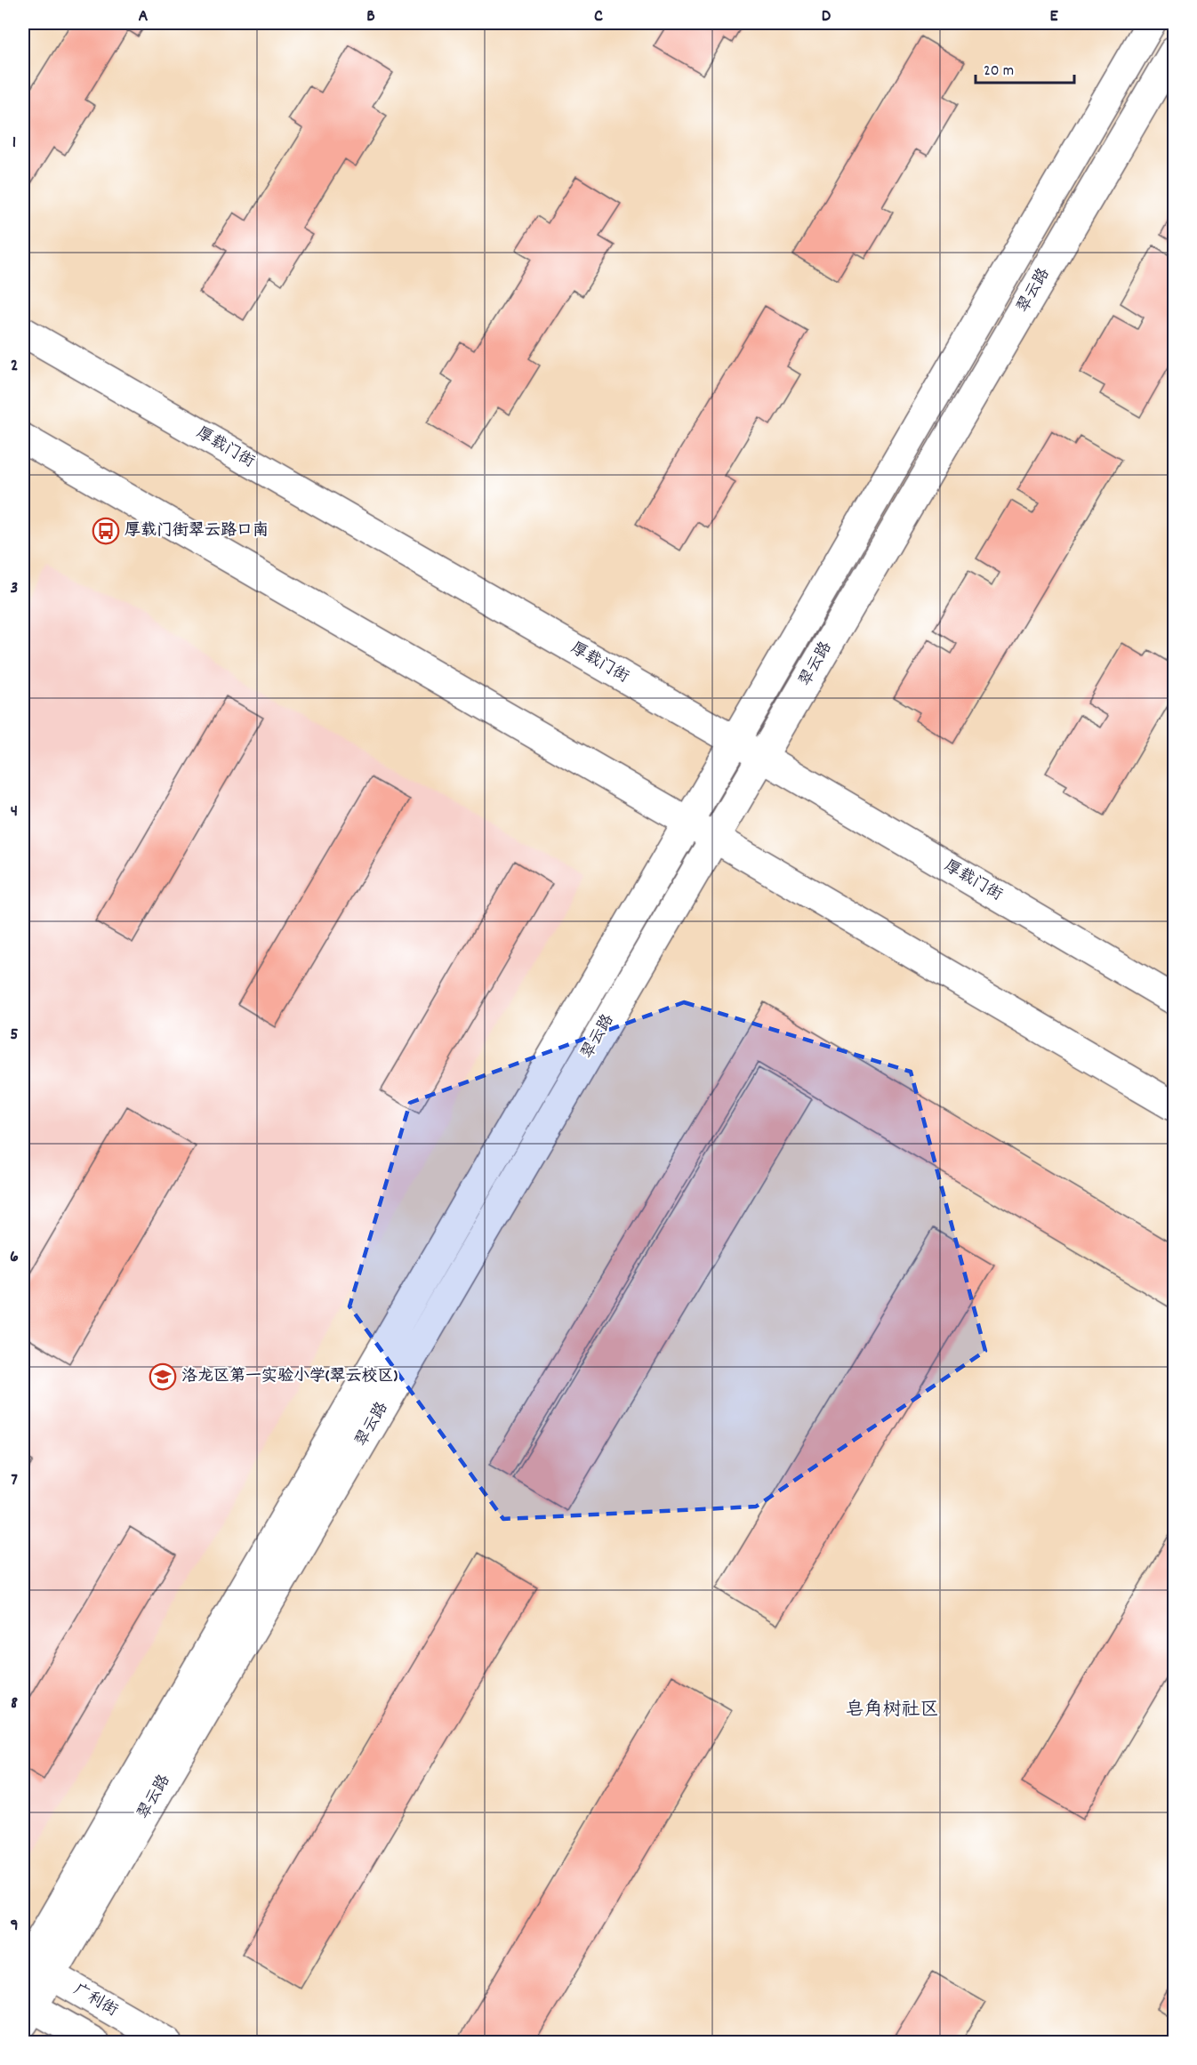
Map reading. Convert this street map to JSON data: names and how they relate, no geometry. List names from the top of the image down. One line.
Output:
{"streets":{"street":["翠云路","厚载门街","广利街"]},"crossings":[["翠云路","厚载门街"],["翠云路","广利街"]],"districts":["皂角树社区"],"places":{"bus stop":["厚载门街翠云路口南"],"school or university":["洛龙区第一实验小学(翠云校区)"]},"scale_bar":"20 m","grid":{"columns":["A","B","C","D","E"],"rows":["1","2","3","4","5","6","7","8","9"]}}
